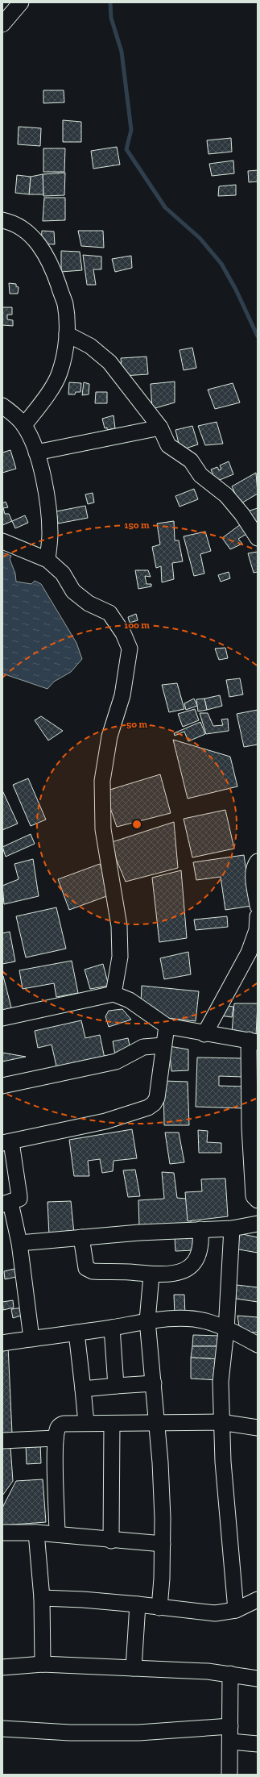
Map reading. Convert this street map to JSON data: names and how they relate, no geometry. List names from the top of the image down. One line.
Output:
{"rings":["150 m","100 m","50 m"]}
